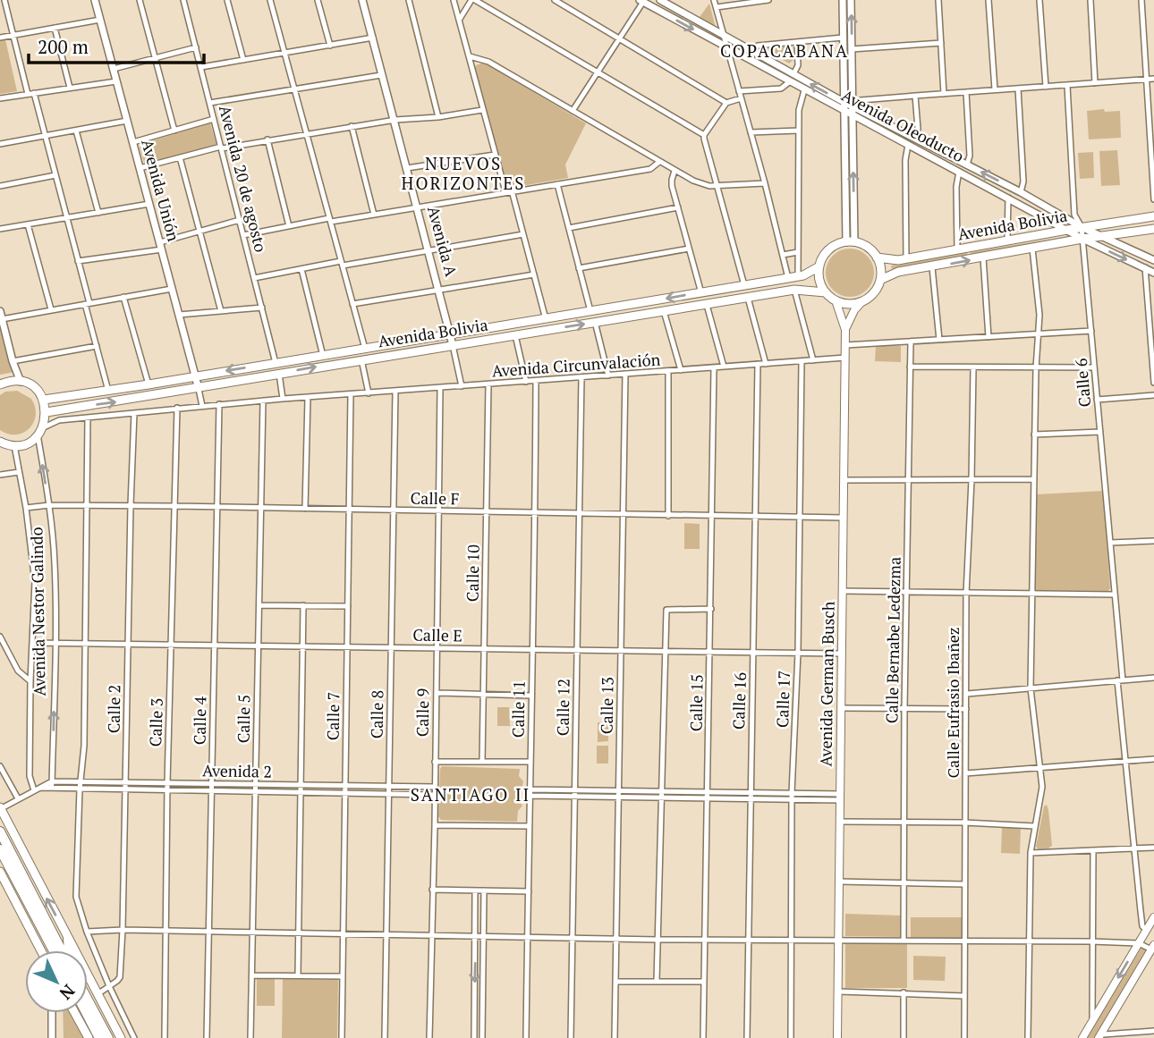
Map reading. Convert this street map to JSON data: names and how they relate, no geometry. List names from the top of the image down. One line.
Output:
{"streets":{"main road":["Avenida Bolivia","Avenida German Busch"],"street":["Avenida Oleoducto","Avenida 20 de agosto","Avenida Unión","Avenida A","Avenida Circunvalación","Calle 6","Calle F","Calle 10","Avenida Nestor Galindo","Calle E","Calle Bernabe Ledezma","Calle 17","Calle 16","Calle 15","Calle Eufrasio Ibañez","Calle 13","Calle 12","Calle 2","Calle 11","Calle 9","Calle 8","Calle 7","Calle 5","Calle 4","Calle 3","Avenida 2"]},"crossings":[["Avenida Oleoducto","Avenida Bolivia"],["Avenida Oleoducto","Calle 6"],["Avenida 20 de agosto","Avenida Bolivia"],["Avenida Unión","Avenida Bolivia"],["Avenida Bolivia","Avenida A"],["Avenida Bolivia","Calle 6"],["Avenida Bolivia","Avenida German Busch"],["Avenida Circunvalación","Calle 10"],["Avenida Circunvalación","Avenida Nestor Galindo"],["Avenida Circunvalación","Avenida German Busch"],["Avenida Circunvalación","Calle 17"],["Avenida Circunvalación","Calle 16"],["Avenida Circunvalación","Calle 15"],["Avenida Circunvalación","Calle 13"],["Avenida Circunvalación","Calle 12"],["Avenida Circunvalación","Calle 2"],["Avenida Circunvalación","Calle 11"],["Avenida Circunvalación","Calle 9"],["Avenida Circunvalación","Calle 8"],["Avenida Circunvalación","Calle 7"],["Avenida Circunvalación","Calle 5"],["Avenida Circunvalación","Calle 4"],["Avenida Circunvalación","Calle 3"],["Calle F","Calle 10"],["Calle F","Avenida Nestor Galindo"],["Calle F","Avenida German Busch"],["Calle F","Calle 17"],["Calle F","Calle 16"],["Calle F","Calle 15"],["Calle F","Calle 13"],["Calle F","Calle 12"],["Calle F","Calle 2"],["Calle F","Calle 11"],["Calle F","Calle 9"],["Calle F","Calle 8"],["Calle F","Calle 7"],["Calle F","Calle 5"],["Calle F","Calle 4"],["Calle F","Calle 3"],["Calle 10","Calle E"],["Avenida Nestor Galindo","Calle E"],["Avenida Nestor Galindo","Avenida 2"],["Calle E","Avenida German Busch"],["Calle E","Calle 17"],["Calle E","Calle 16"],["Calle E","Calle 15"],["Calle E","Calle 13"],["Calle E","Calle 12"],["Calle E","Calle 2"],["Calle E","Calle 11"],["Calle E","Calle 9"],["Calle E","Calle 8"],["Calle E","Calle 7"],["Calle E","Calle 5"],["Calle E","Calle 4"],["Calle E","Calle 3"],["Calle 2","Avenida 2"],["Calle 9","Avenida 2"],["Calle 8","Avenida 2"],["Calle 7","Avenida 2"],["Calle 5","Avenida 2"],["Calle 4","Avenida 2"],["Calle 3","Avenida 2"]],"districts":["COPACABANA","NUEVOS HORIZONTES","SANTIAGO II"],"scale_bar":"200 m","north":"bottom right"}
